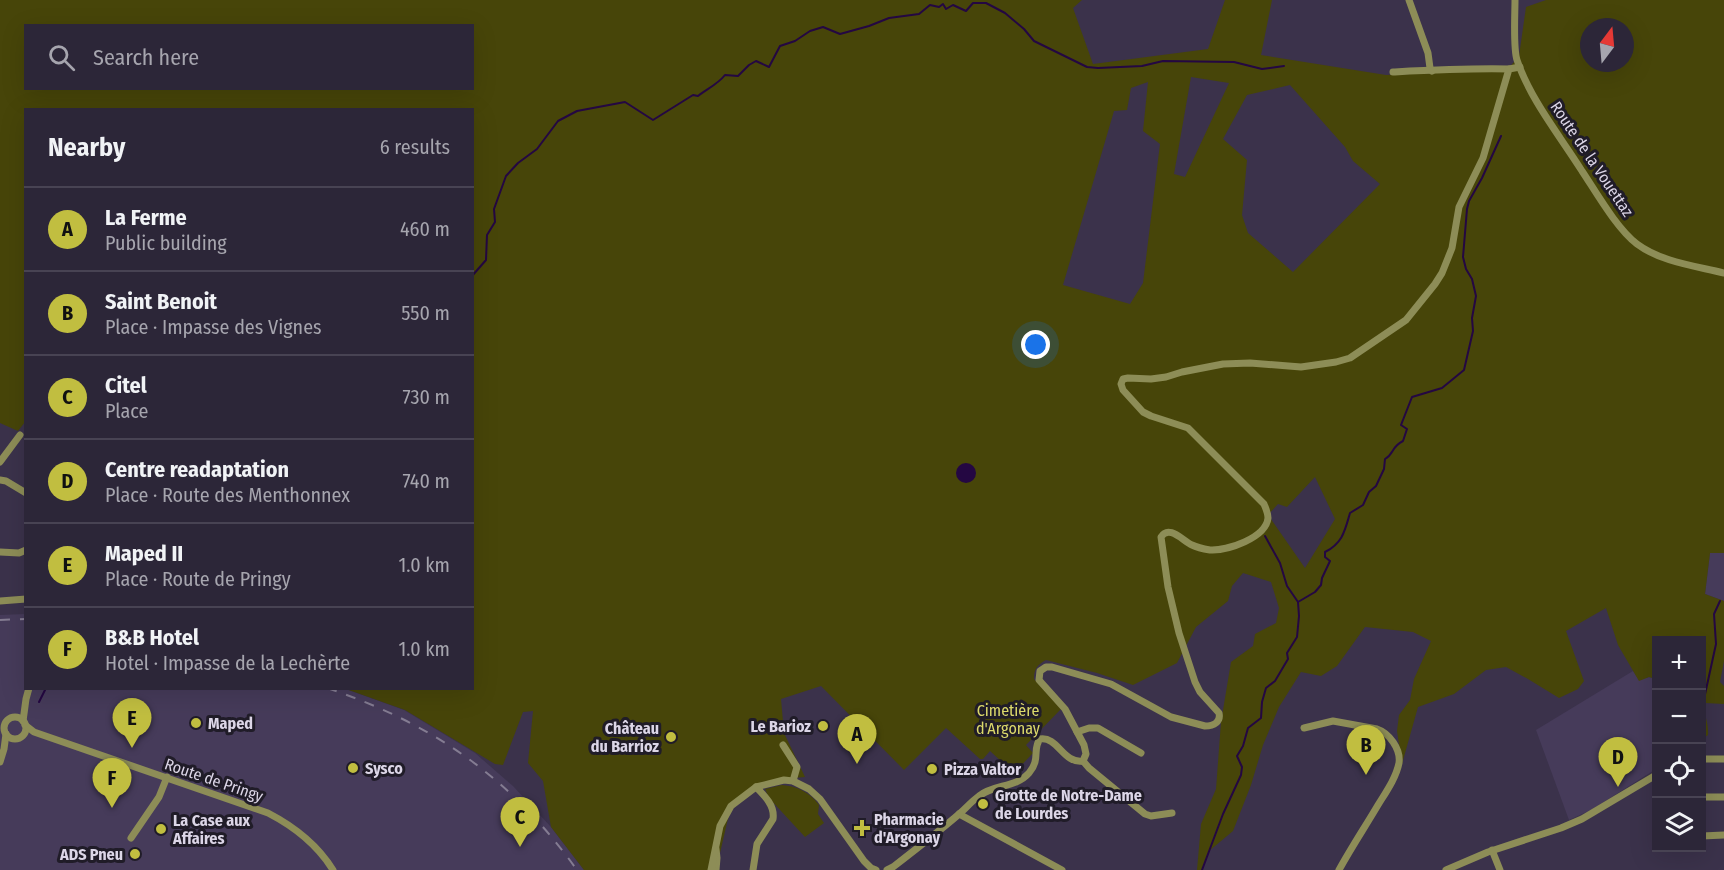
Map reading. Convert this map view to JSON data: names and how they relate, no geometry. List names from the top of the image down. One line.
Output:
{"streets":{"street":["Route de la Vouettaz","Route de Pringy"]},"parks":["Cimetière d'Argonay"],"places":{"other":["Maped","Le Barioz","Château du Barrioz","Sysco","Pizza Valtor","Grotte de Notre-Dame de Lourdes","La Case aux Affaires","ADS Pneu"],"health":["Pharmacie d'Argonay"]},"north":"top","page":{"search":"Search here","heading":["Nearby","6 results"],"list":[{"mark":"A","name":"La Ferme","note":"Public building","value":"460 m"},{"mark":"B","name":"Saint Benoit","note":"Place · Impasse des Vignes","value":"550 m"},{"mark":"C","name":"Citel","note":"Place","value":"730 m"},{"mark":"D","name":"Centre readaptation","note":"Place · Route des Menthonnex","value":"740 m"},{"mark":"E","name":"Maped II","note":"Place · Route de Pringy","value":"1.0 km"},{"mark":"F","name":"B&B Hotel","note":"Hotel · Impasse de la Lechèrte","value":"1.0 km"}],"map_buttons":["+","−"],"pins":["E","A","B","D","F","C"]}}
